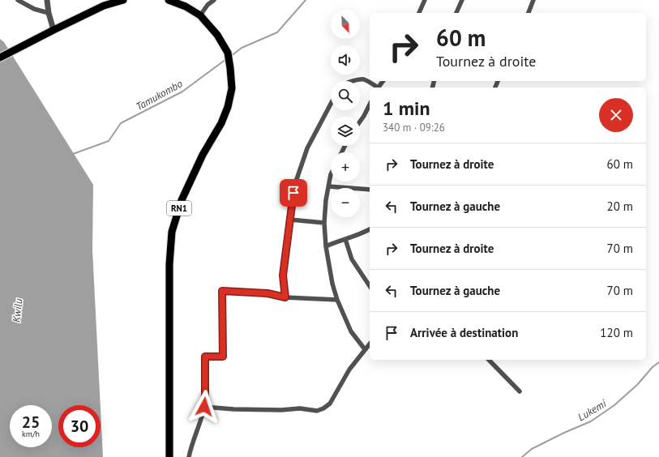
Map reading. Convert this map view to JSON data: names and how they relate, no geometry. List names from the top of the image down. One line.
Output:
{"streets":{"highway":["RN1"]},"water":["Tamukombo","Kwilu","Lukemi"],"north":"bottom right","page":{"map_buttons":["+","−"],"turn":["60 m","Tournez à droite"],"heading":["1 min","340 m · 09:26"],"list":[{"name":"Tournez à droite","value":"60 m"},{"name":"Tournez à gauche","value":"20 m"},{"name":"Tournez à droite","value":"70 m"},{"name":"Tournez à gauche","value":"70 m"},{"name":"Arrivée à destination","value":"120 m"}],"speed":"25 km/h","limit":"30"}}
